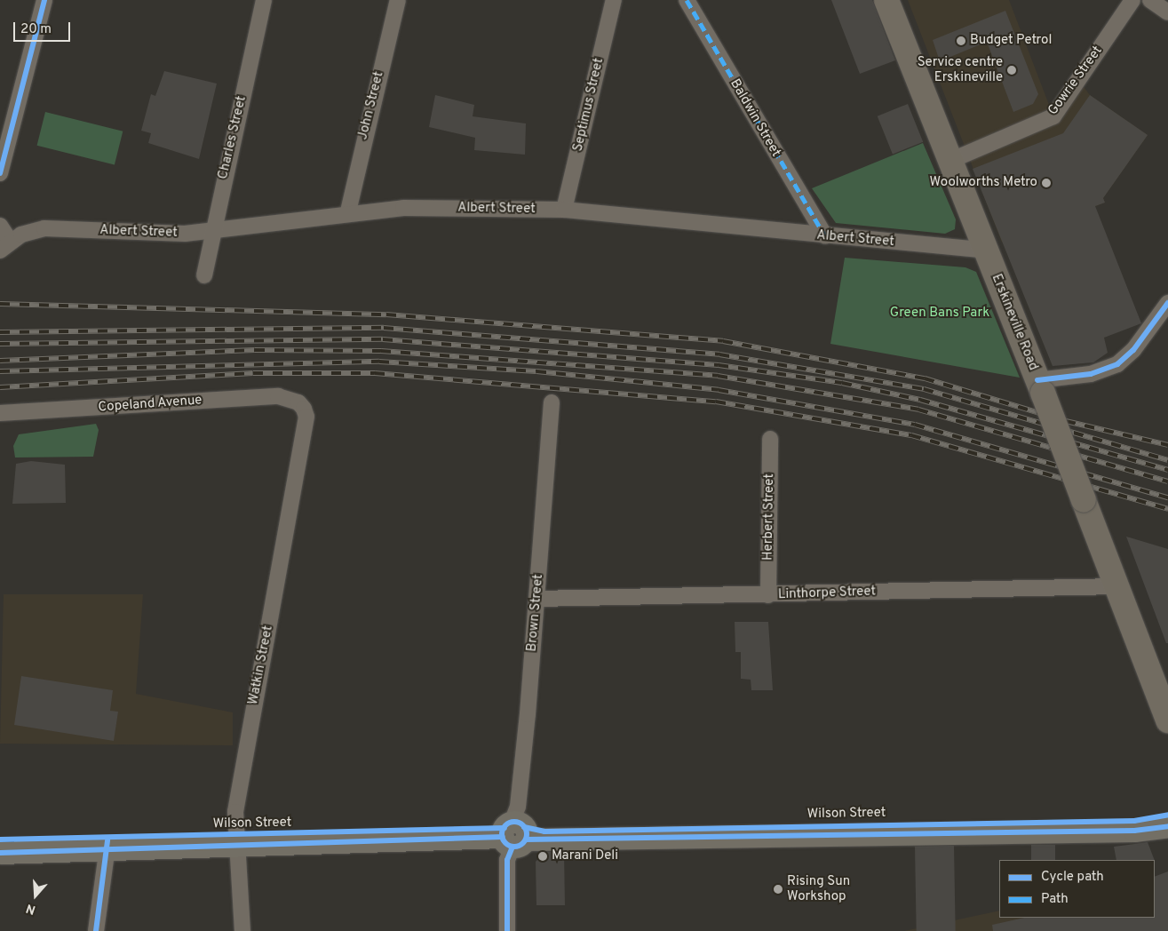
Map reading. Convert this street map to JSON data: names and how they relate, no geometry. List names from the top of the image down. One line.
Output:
{"streets":{"main road":["Erskineville Road"],"street":["Gowrie Street","Septimus Street","John Street","Baldwin Street","Charles Street","Albert Street","Copeland Avenue","Herbert Street","Linthorpe Street","Brown Street","Watkin Street","Wilson Street"]},"crossings":[["Gowrie Street","Erskineville Road"],["Septimus Street","Albert Street"],["John Street","Albert Street"],["Baldwin Street","Albert Street"],["Charles Street","Albert Street"],["Albert Street","Erskineville Road"],["Erskineville Road","Linthorpe Street"],["Copeland Avenue","Watkin Street"],["Herbert Street","Linthorpe Street"],["Linthorpe Street","Brown Street"],["Brown Street","Wilson Street"],["Watkin Street","Wilson Street"]],"parks":["Green Bans Park"],"places":["Budget Petrol","Service centre Erskineville","Woolworths Metro","Marani Deli","Rising Sun Workshop"],"legend":["Cycle path","Path"],"scale_bar":"20 m","north":"bottom"}
